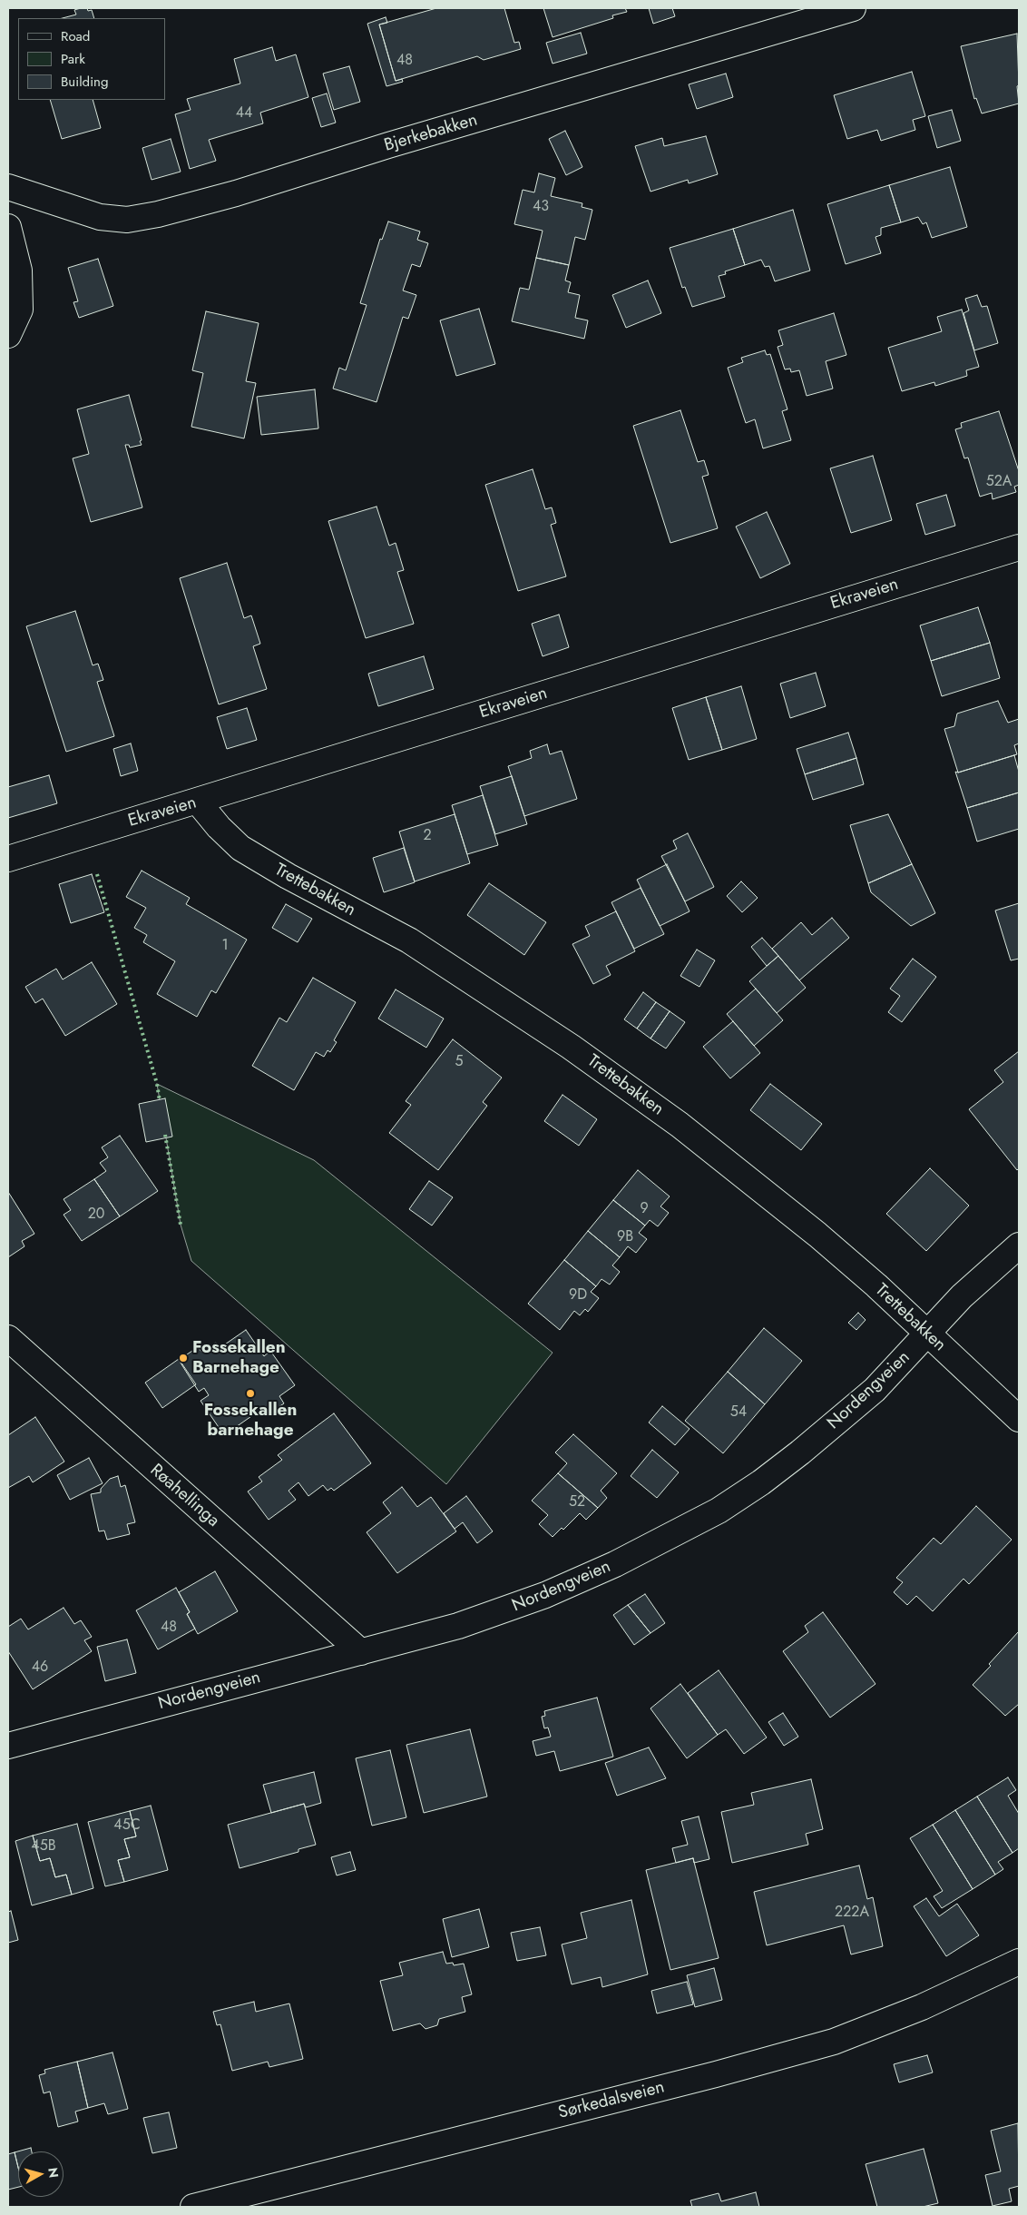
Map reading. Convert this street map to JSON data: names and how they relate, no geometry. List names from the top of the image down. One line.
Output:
{"streets":{"street":["Bjerkebakken","Ekraveien","Trettebakken","Nordengveien","Røahellinga","Sørkedalsveien"]},"crossings":[["Ekraveien","Trettebakken"],["Trettebakken","Nordengveien"],["Nordengveien","Røahellinga"]],"places":["Fossekallen Barnehage","Fossekallen barnehage"],"house_numbers":["48","44","43","52A","2","1","5","9","20","9B","9D","54","52","48","46","45C","45B","222A"],"legend":["Road","Park","Building"],"north":"right"}
